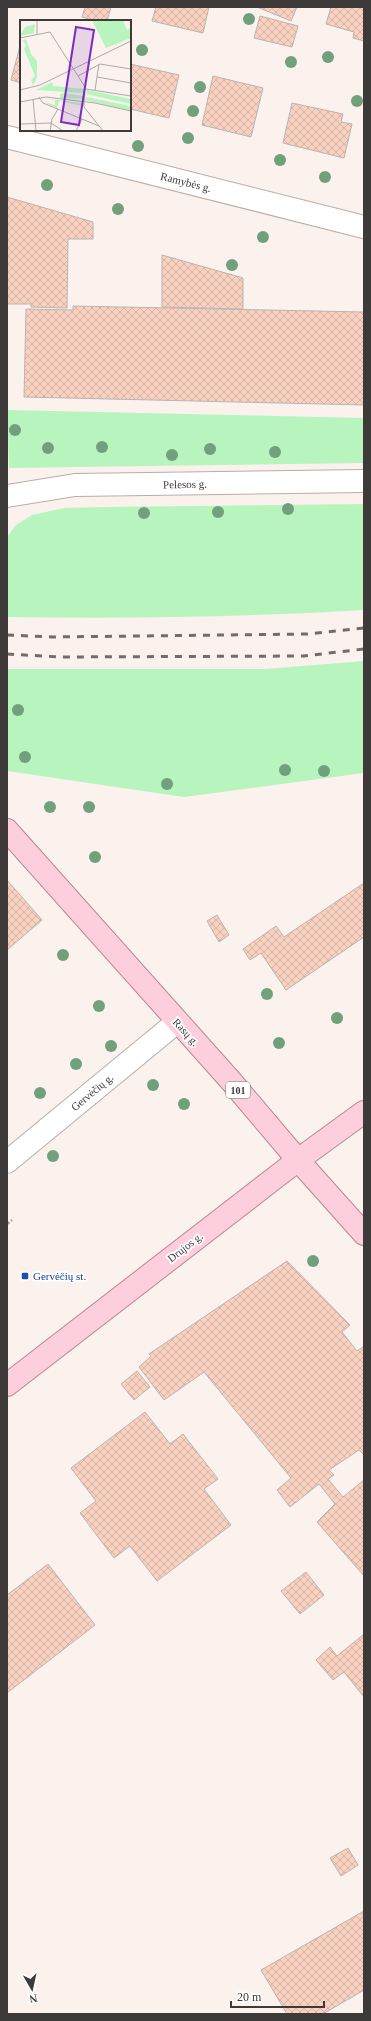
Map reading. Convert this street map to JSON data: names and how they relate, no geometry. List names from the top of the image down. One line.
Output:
{"streets":{"main road":["Rasų g.","101","Drujos g."],"street":["Ramybės g.","Pelesos g.","Gervėčių g."]},"crossings":[["Rasų g.","Gervėčių g."],["Rasų g.","Drujos g."]],"places":{"transit":["Gervėčių st."]},"scale_bar":"20 m","north":"bottom"}
